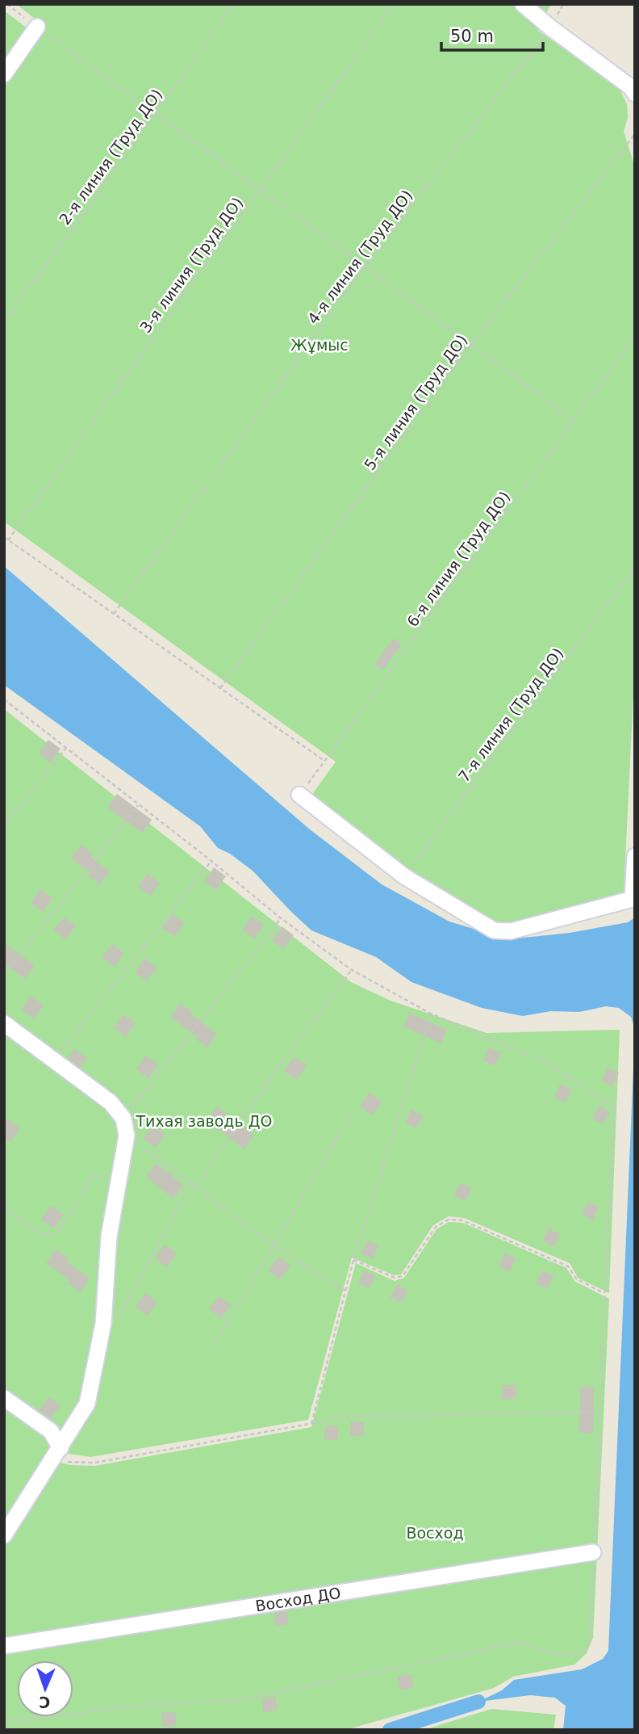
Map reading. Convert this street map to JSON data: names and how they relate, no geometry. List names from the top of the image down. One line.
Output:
{"streets":{"street":["Восход ДО"],"path":["2-я линия (Труд ДО)","4-я линия (Труд ДО)","3-я линия (Труд ДО)","5-я линия (Труд ДО)","6-я линия (Труд ДО)","7-я линия (Труд ДО)"]},"parks":["Жұмыс","Тихая заводь ДО","Восход"],"scale_bar":"50 m","north":"bottom"}
